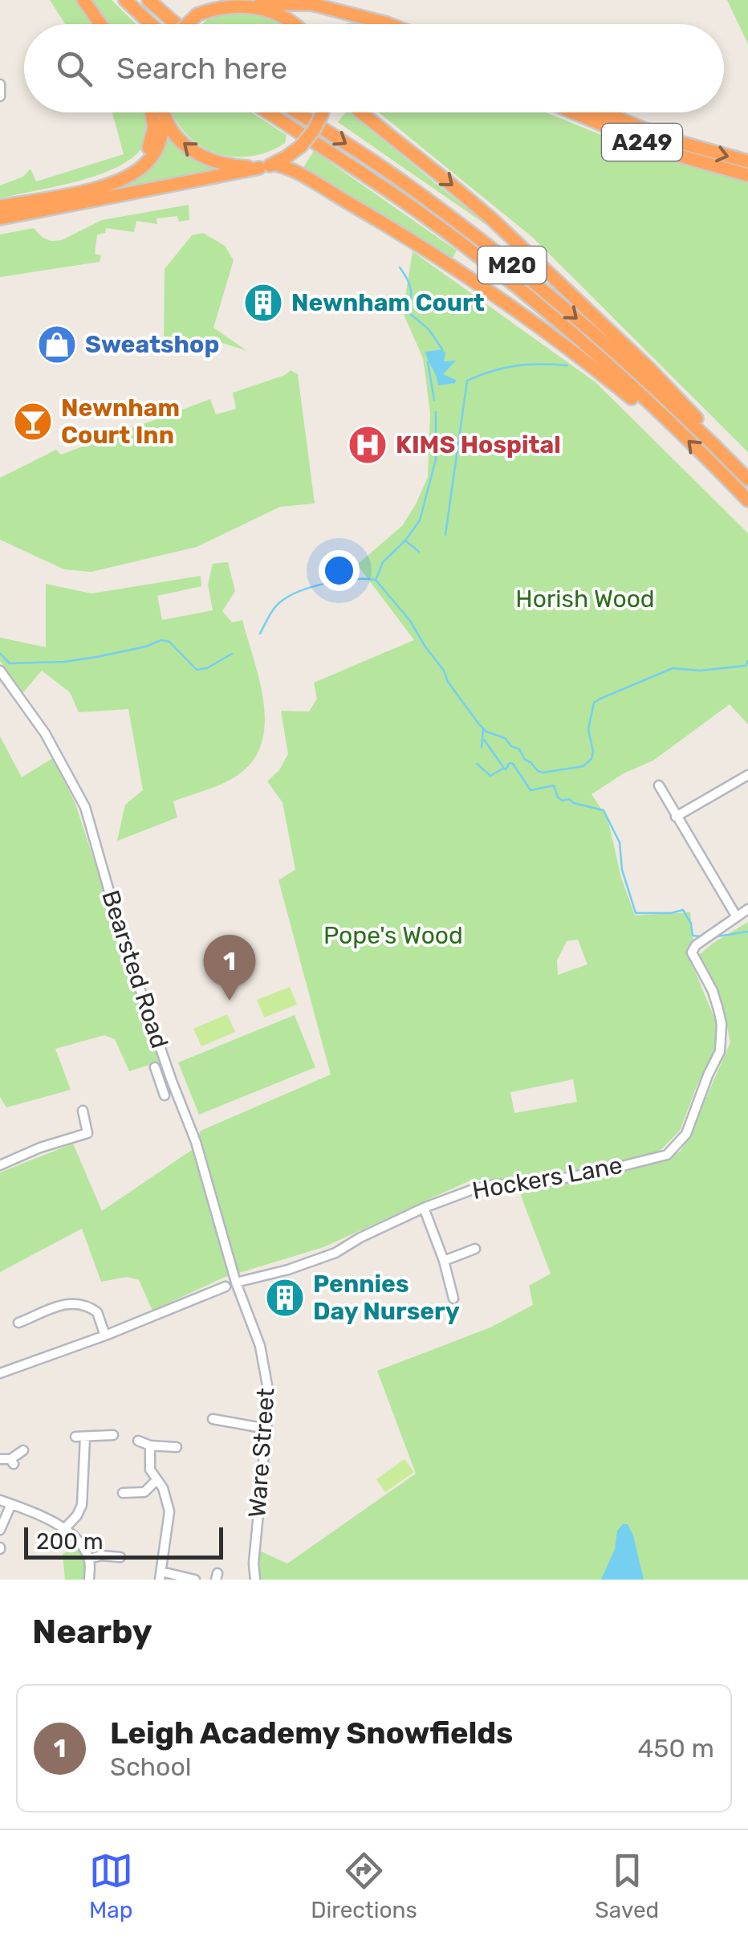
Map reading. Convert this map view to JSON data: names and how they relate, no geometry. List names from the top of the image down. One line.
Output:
{"streets":{"highway":["A249","M20"],"street":["Bearsted Road","Hockers Lane","Ware Street"]},"crossings":[["Bearsted Road","Hockers Lane"],["Bearsted Road","Ware Street"],["Hockers Lane","Ware Street"]],"parks":["Horish Wood","Pope's Wood"],"places":{"building":["Newnham Court","Pennies Day Nursery"],"shop":["Sweatshop"],"bar":["Newnham Court Inn"],"hospital":["KIMS Hospital"]},"scale_bar":"200 m","page":{"search":"Search here","pins":"1","scale":"200 m","heading":"Nearby","list":[{"mark":"1","name":"Leigh Academy Snowfields","note":"School","value":"450 m"}],"nav":["Map","Directions","Saved"]}}
